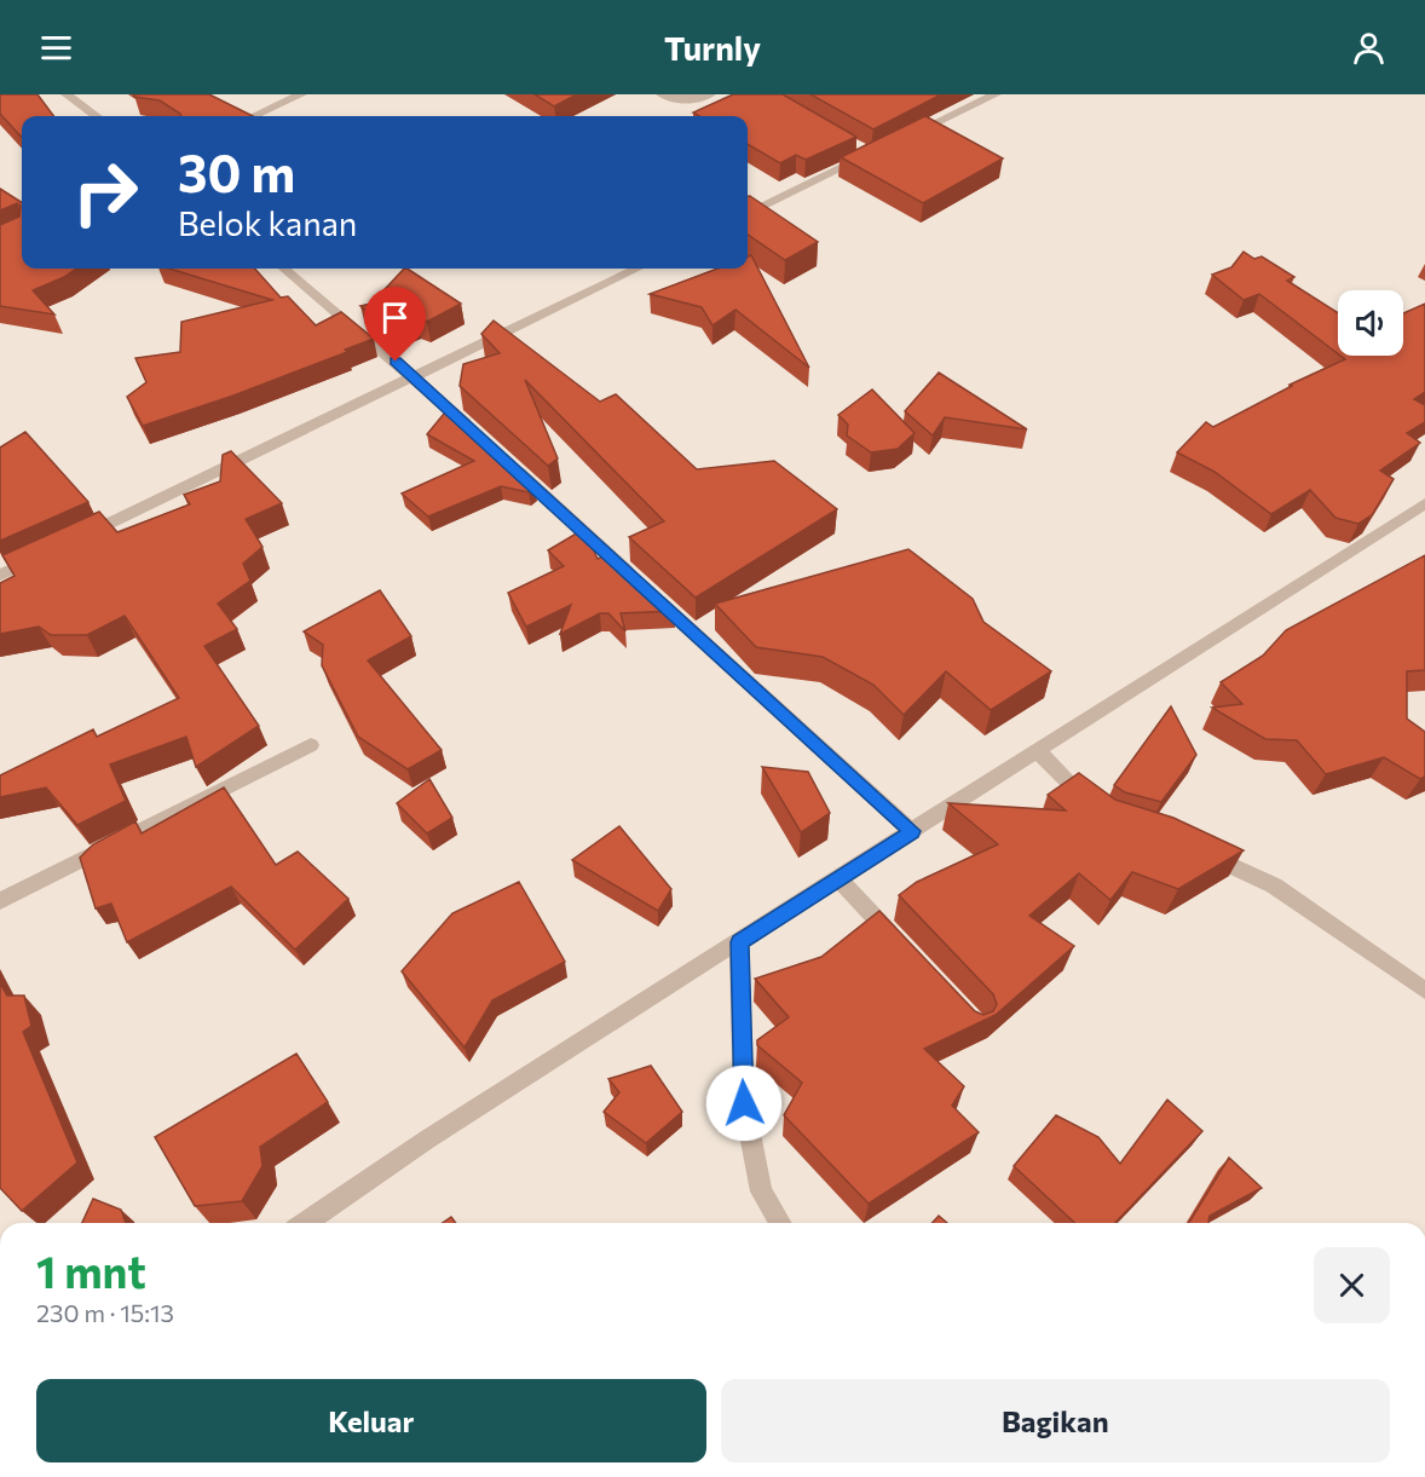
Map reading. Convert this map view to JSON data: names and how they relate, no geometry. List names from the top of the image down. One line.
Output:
{"page":{"header":"Turnly","turn":["30 m","Belok kanan"],"heading":["1 mnt","230 m · 15:13"],"buttons":["Keluar","Bagikan"]}}
